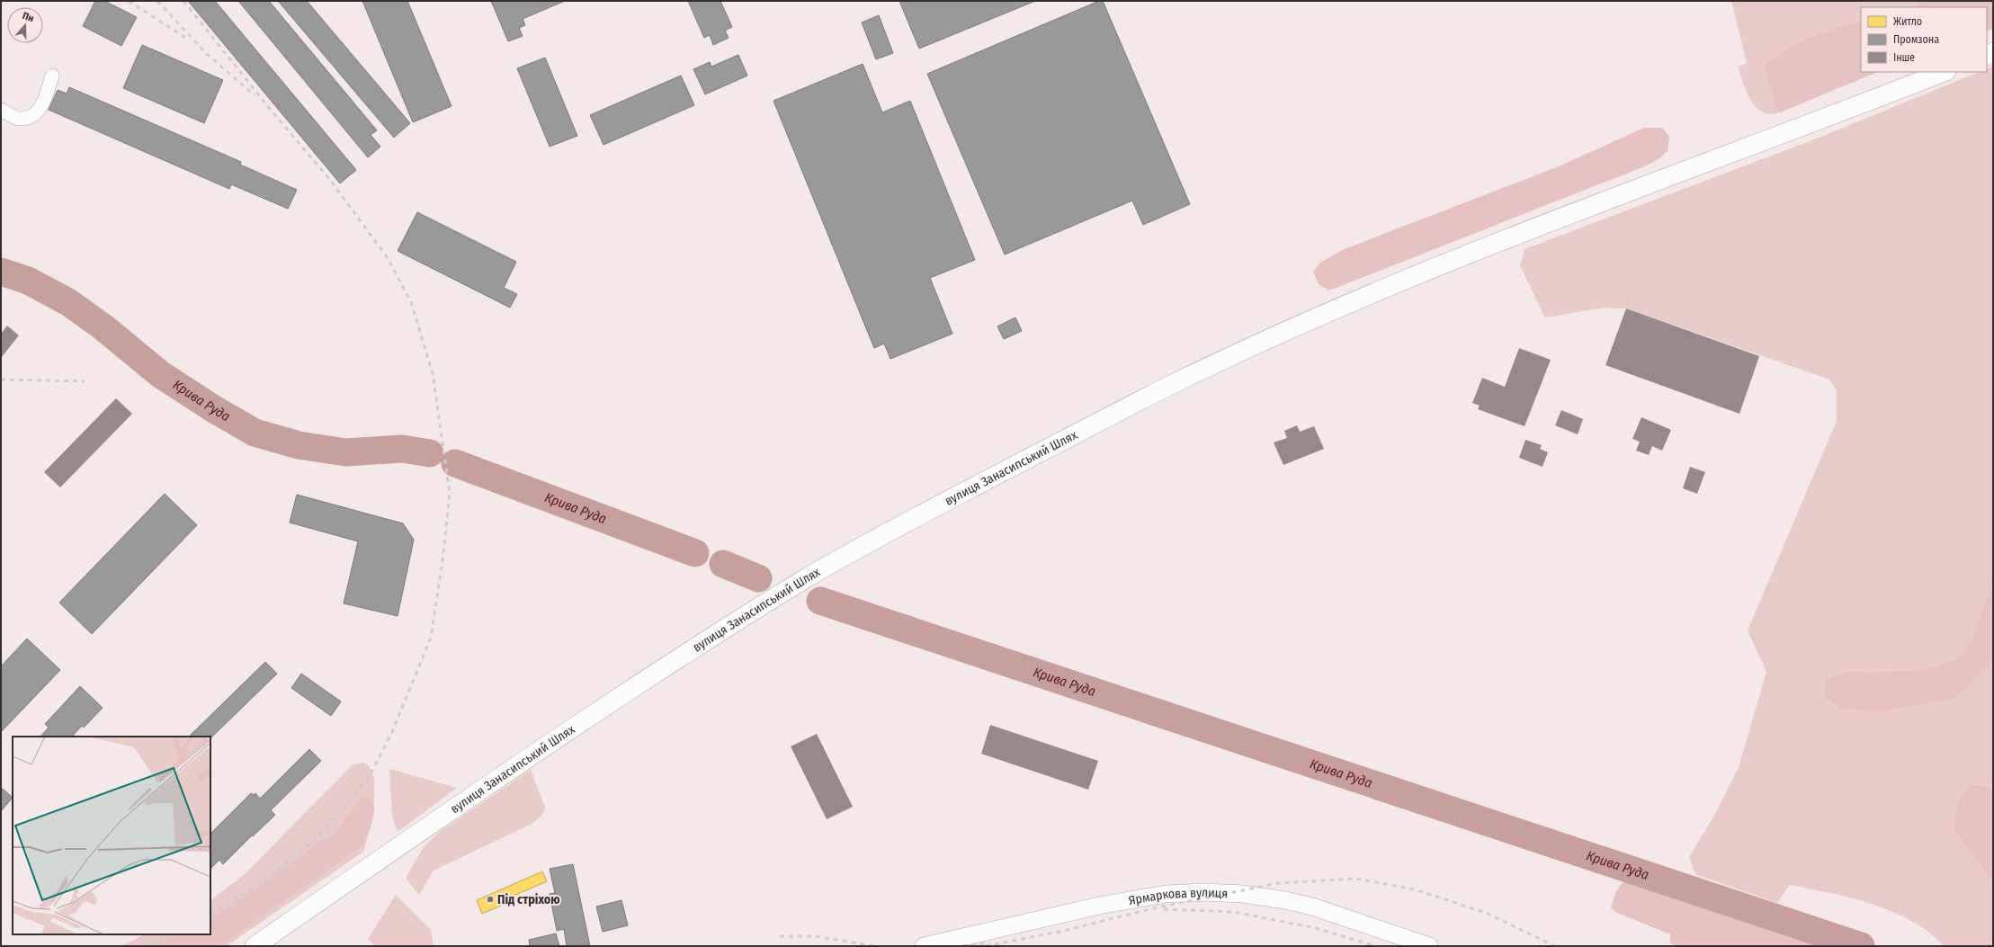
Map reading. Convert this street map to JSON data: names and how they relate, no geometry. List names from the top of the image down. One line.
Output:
{"streets":{"main road":["вулиця Занасипський Шлях"],"street":["Ярмаркова вулиця"]},"water":["Крива Руда"],"places":["Під стріхою"],"legend":["Житло","Промзона","Інше"],"north":"top"}
